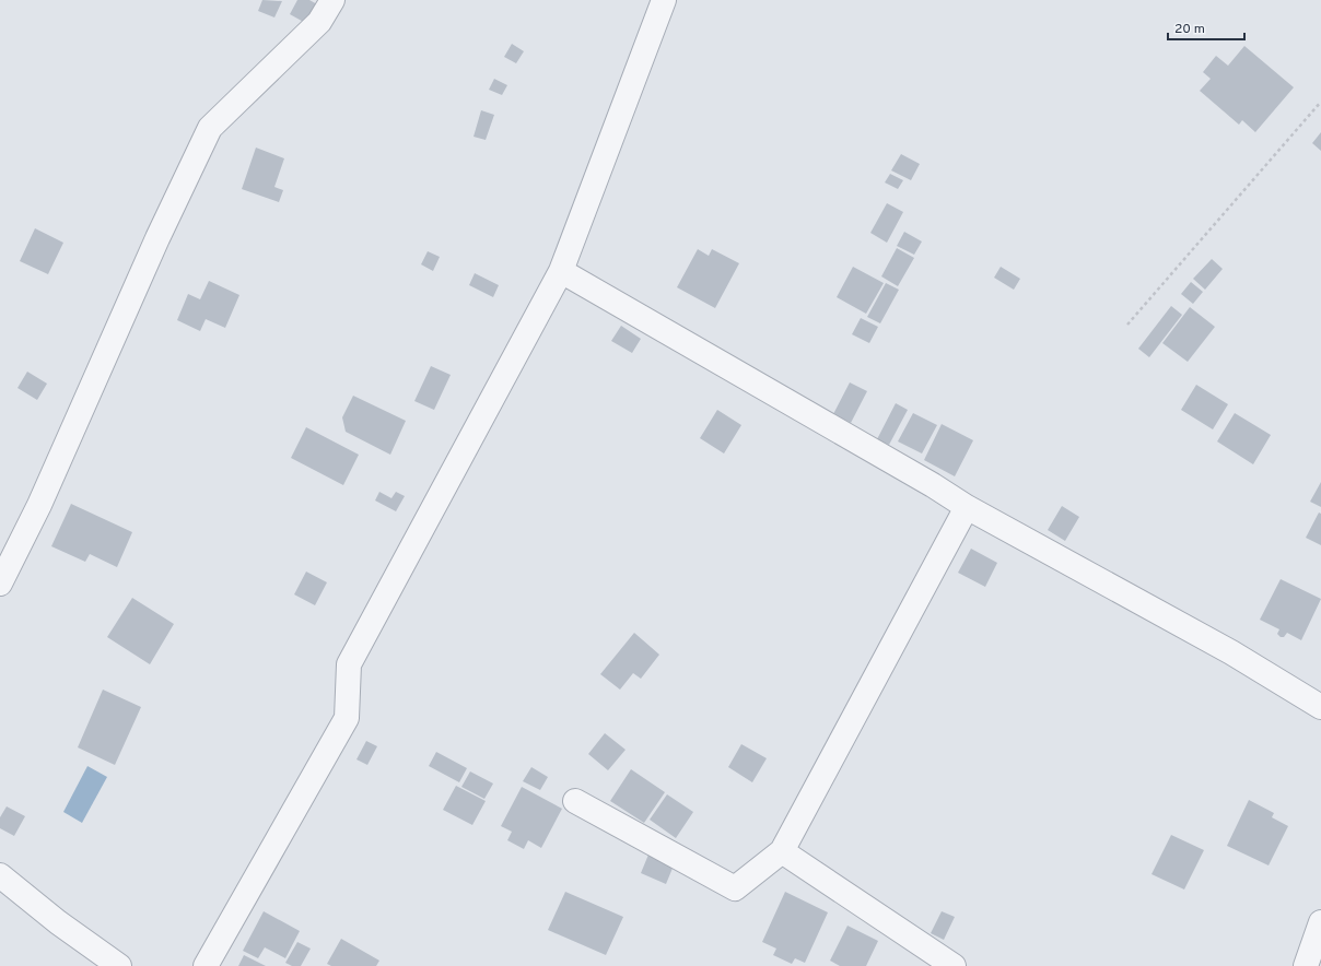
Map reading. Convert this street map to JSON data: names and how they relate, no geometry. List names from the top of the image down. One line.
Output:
{"scale_bar":"20 m"}
